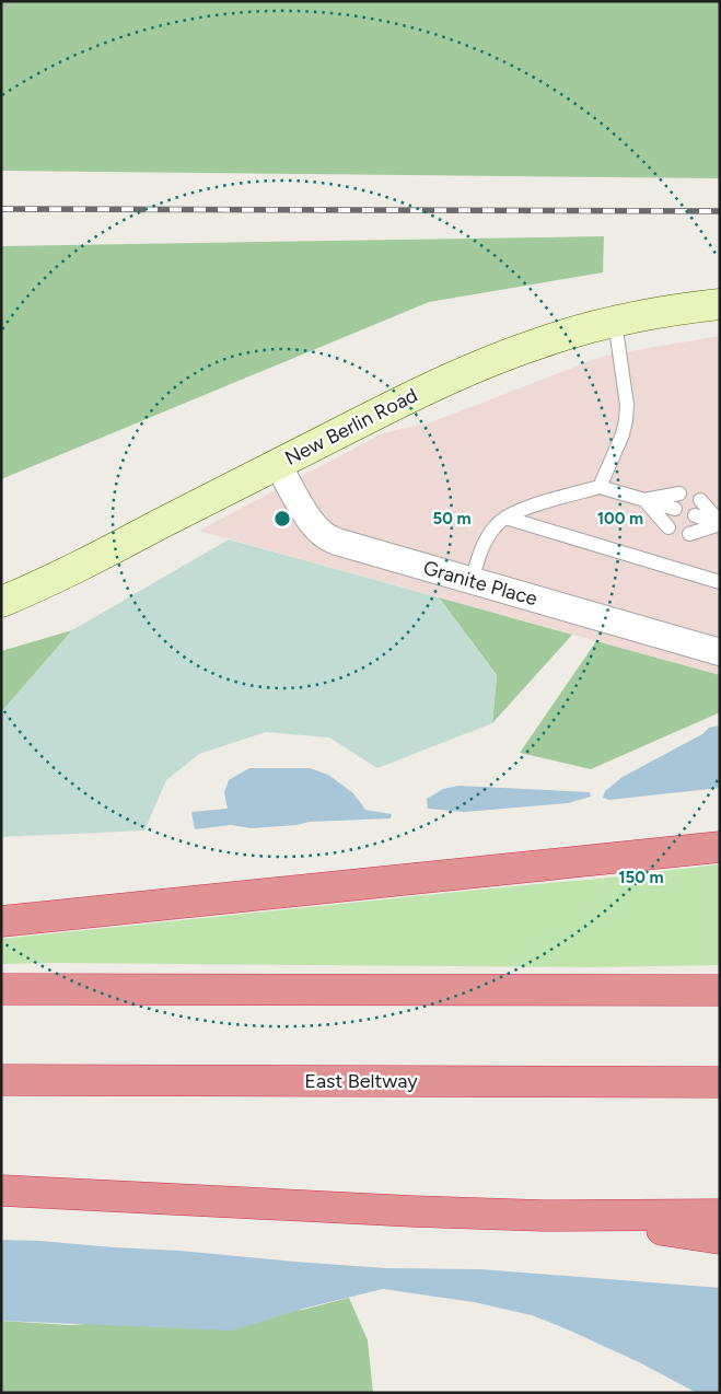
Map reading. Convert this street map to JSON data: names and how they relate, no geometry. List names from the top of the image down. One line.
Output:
{"streets":{"highway":["East Beltway"],"street":["New Berlin Road","Granite Place"]},"crossings":[["New Berlin Road","Granite Place"]],"rings":["50 m","100 m","150 m"]}
